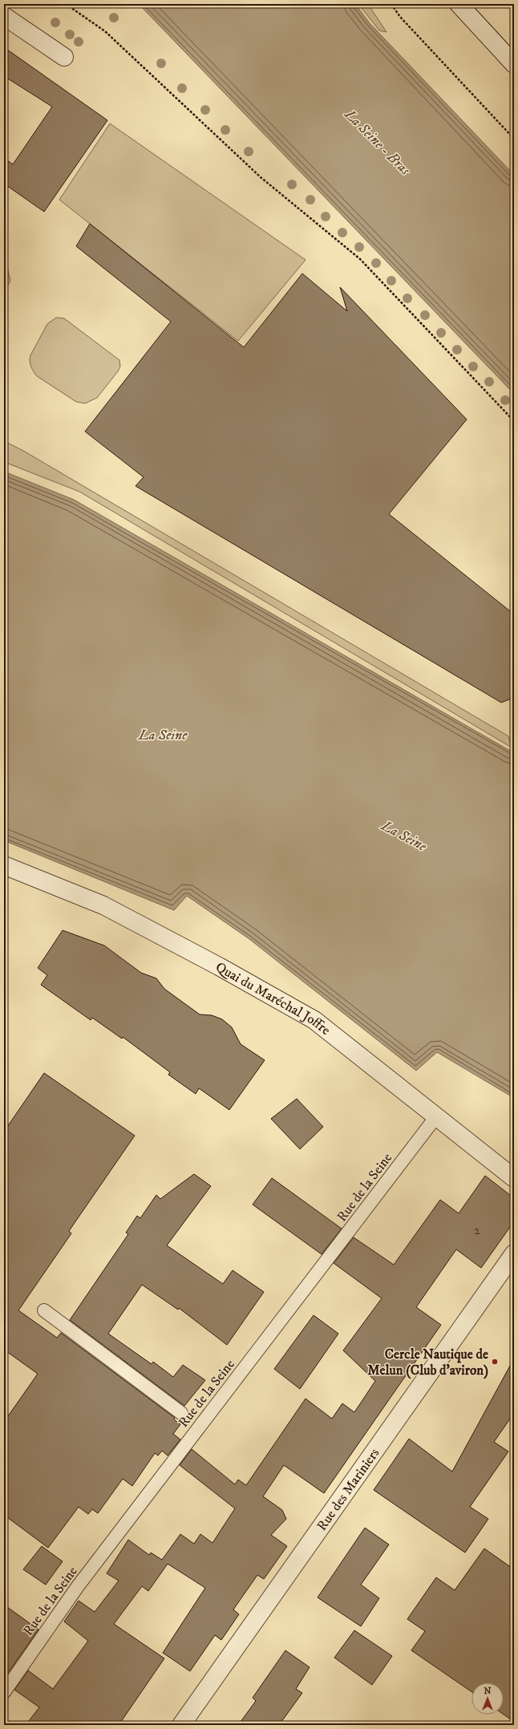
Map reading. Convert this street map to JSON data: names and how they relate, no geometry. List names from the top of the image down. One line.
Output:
{"streets":{"street":["Quai du Maréchal Joffre","Rue des Mariniers"],"lane":["Rue de la Seine"]},"crossings":[["Quai du Maréchal Joffre","Rue de la Seine"]],"water":["La Seine - Bras","La Seine"],"places":["Cercle Nautique de Melun (Club d'aviron)"],"house_numbers":["2"],"north":"top"}
